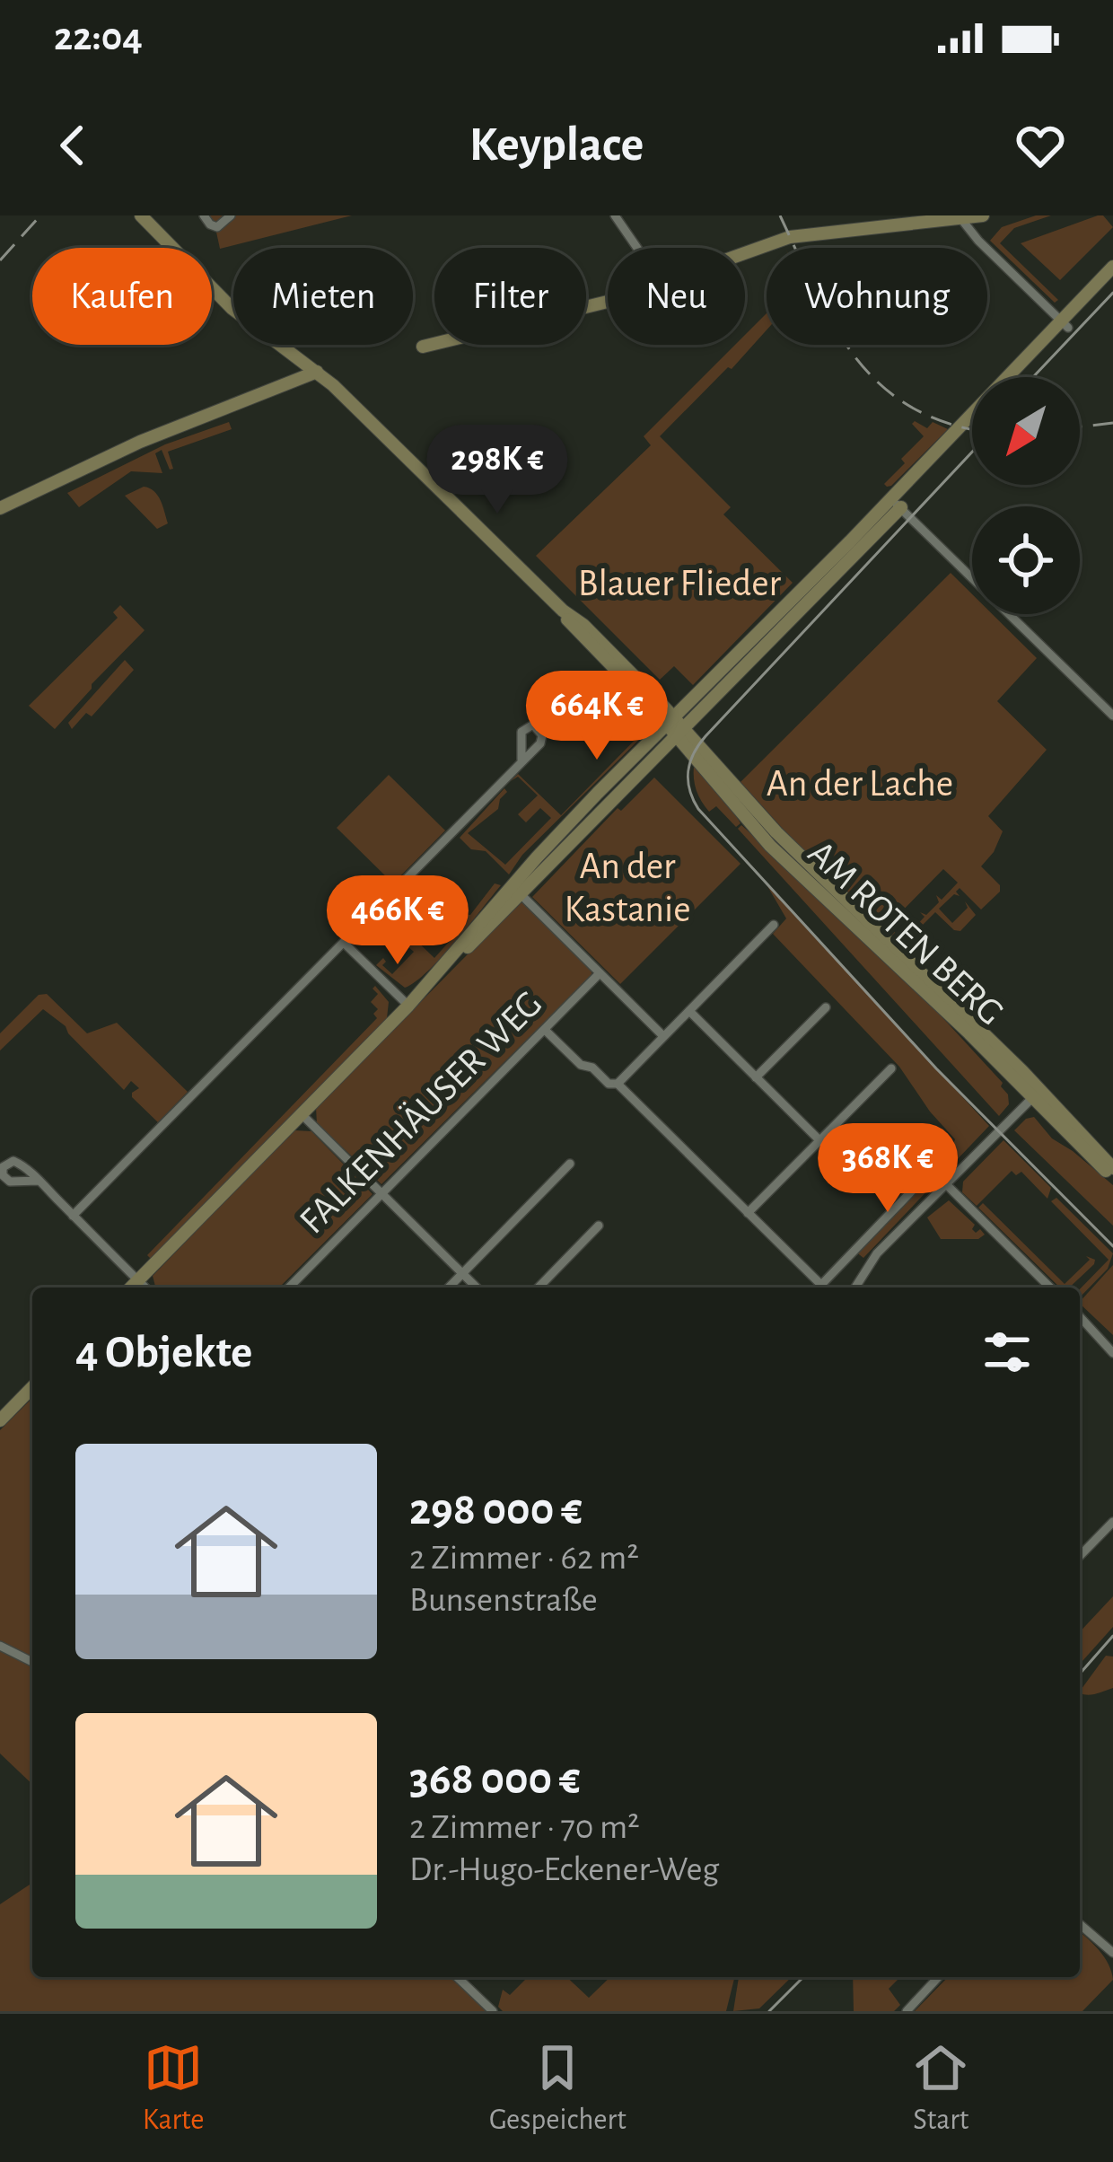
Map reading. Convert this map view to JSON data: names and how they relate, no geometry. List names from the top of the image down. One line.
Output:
{"streets":{"main road":["AM ROTEN BERG"],"street":["FALKENHÄUSER WEG"]},"parks":["Blauer Flieder","An der Lache","An der Kastanie"],"north":"bottom left","page":{"status":"22:04","header":"Keyplace","chip":["Kaufen","Mieten","Filter","Neu","Wohnung"],"price":["298K €","664K €","466K €","368K €"],"heading":"4 Objekte","list":[{"name":"298 000 €","note":"2 Zimmer · 62 m² · Bunsenstraße"},{"name":"368 000 €","note":"2 Zimmer · 70 m² · Dr.-Hugo-Eckener-Weg"}],"tabs":["Karte","Gespeichert","Start"]}}
